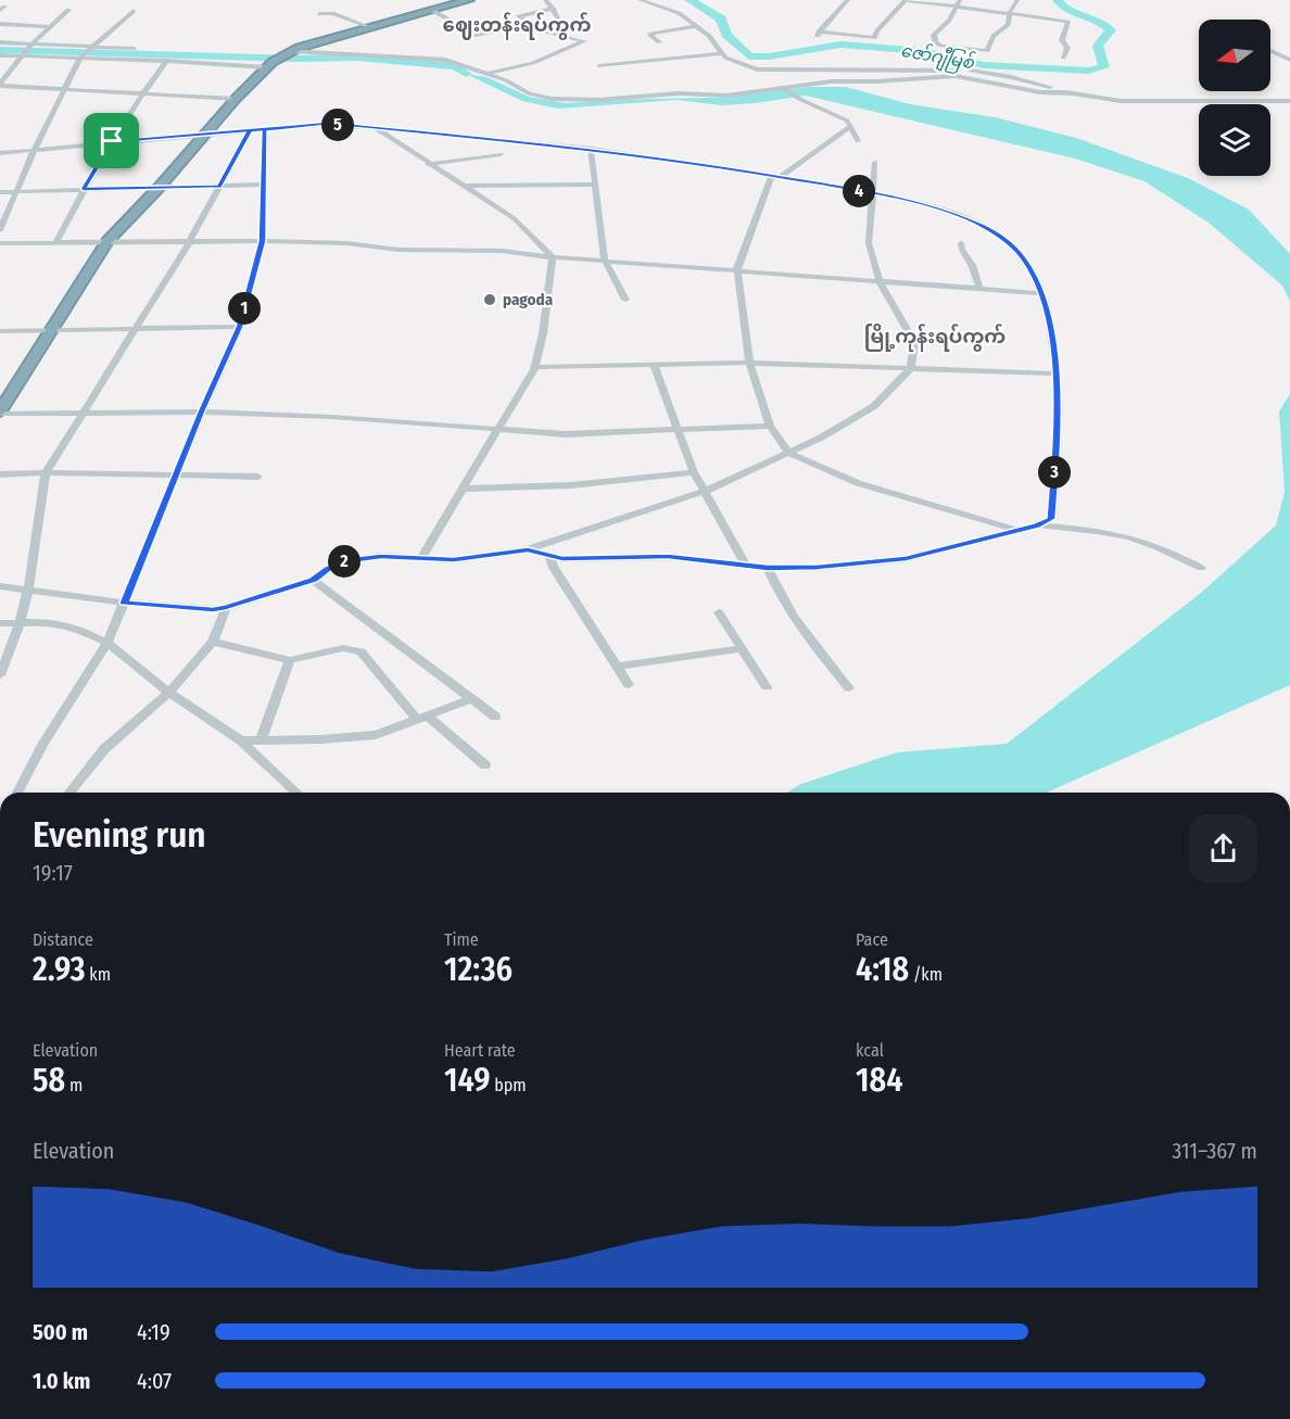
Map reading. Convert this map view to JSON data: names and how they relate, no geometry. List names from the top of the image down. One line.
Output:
{"districts":["ဈေးတန်းရပ်ကွက်","မြို့ကုန်းရပ်ကွက်"],"water":["ဇော်ဂျီမြစ်"],"places":["pagoda"],"north":"left","page":{"pins":["5","4","1","3","2"],"heading":["Evening run","19:17"],"stats":[["Distance","2.93 km"],["Time","12:36"],["Pace","4:18 /km"],["Elevation","58 m"],["Heart rate","149 bpm"],["kcal","184"]],"chart":["Elevation","311–367 m"],"list":[{"name":"500 m","note":"4:19"},{"name":"1.0 km","note":"4:07"}]}}
